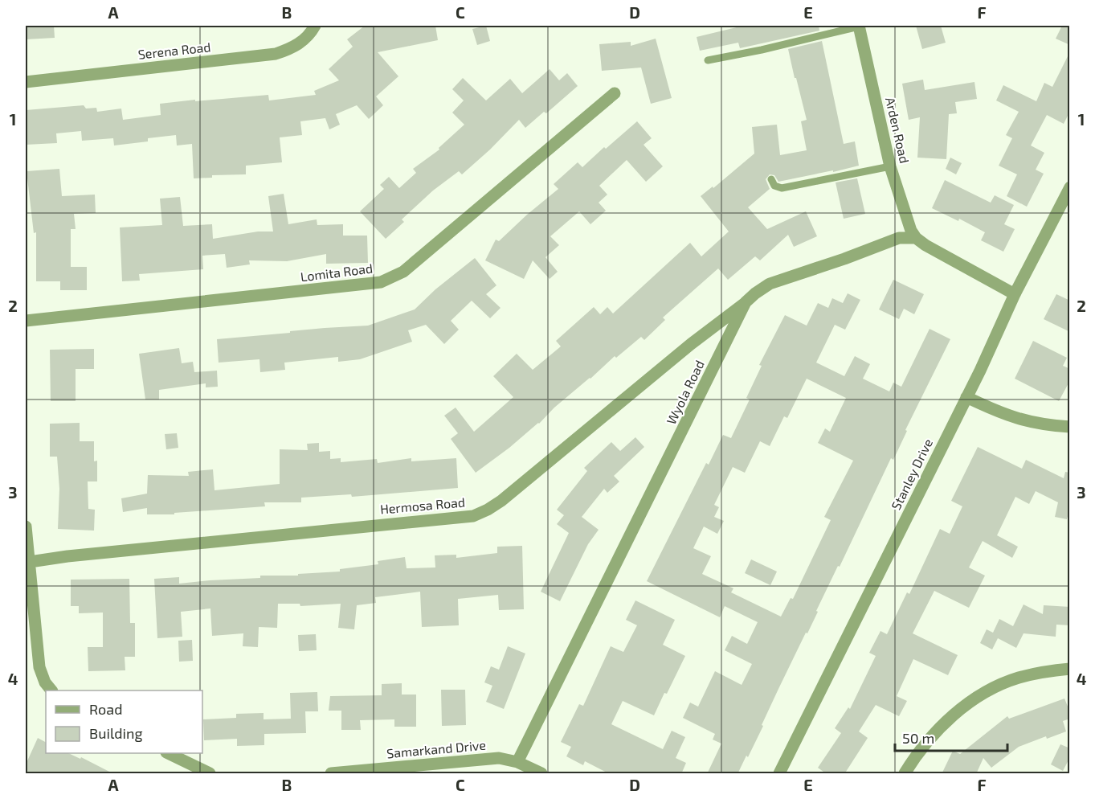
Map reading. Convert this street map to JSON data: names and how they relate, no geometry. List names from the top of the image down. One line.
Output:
{"streets":{"street":["Serena Road","Arden Road","Lomita Road","Wyola Road","Stanley Drive","Hermosa Road","Samarkand Drive"]},"crossings":[["Arden Road","Wyola Road"],["Wyola Road","Hermosa Road"],["Wyola Road","Samarkand Drive"]],"legend":["Road","Building"],"scale_bar":"50 m","grid":{"columns":["A","B","C","D","E","F"],"rows":["1","2","3","4"]}}
